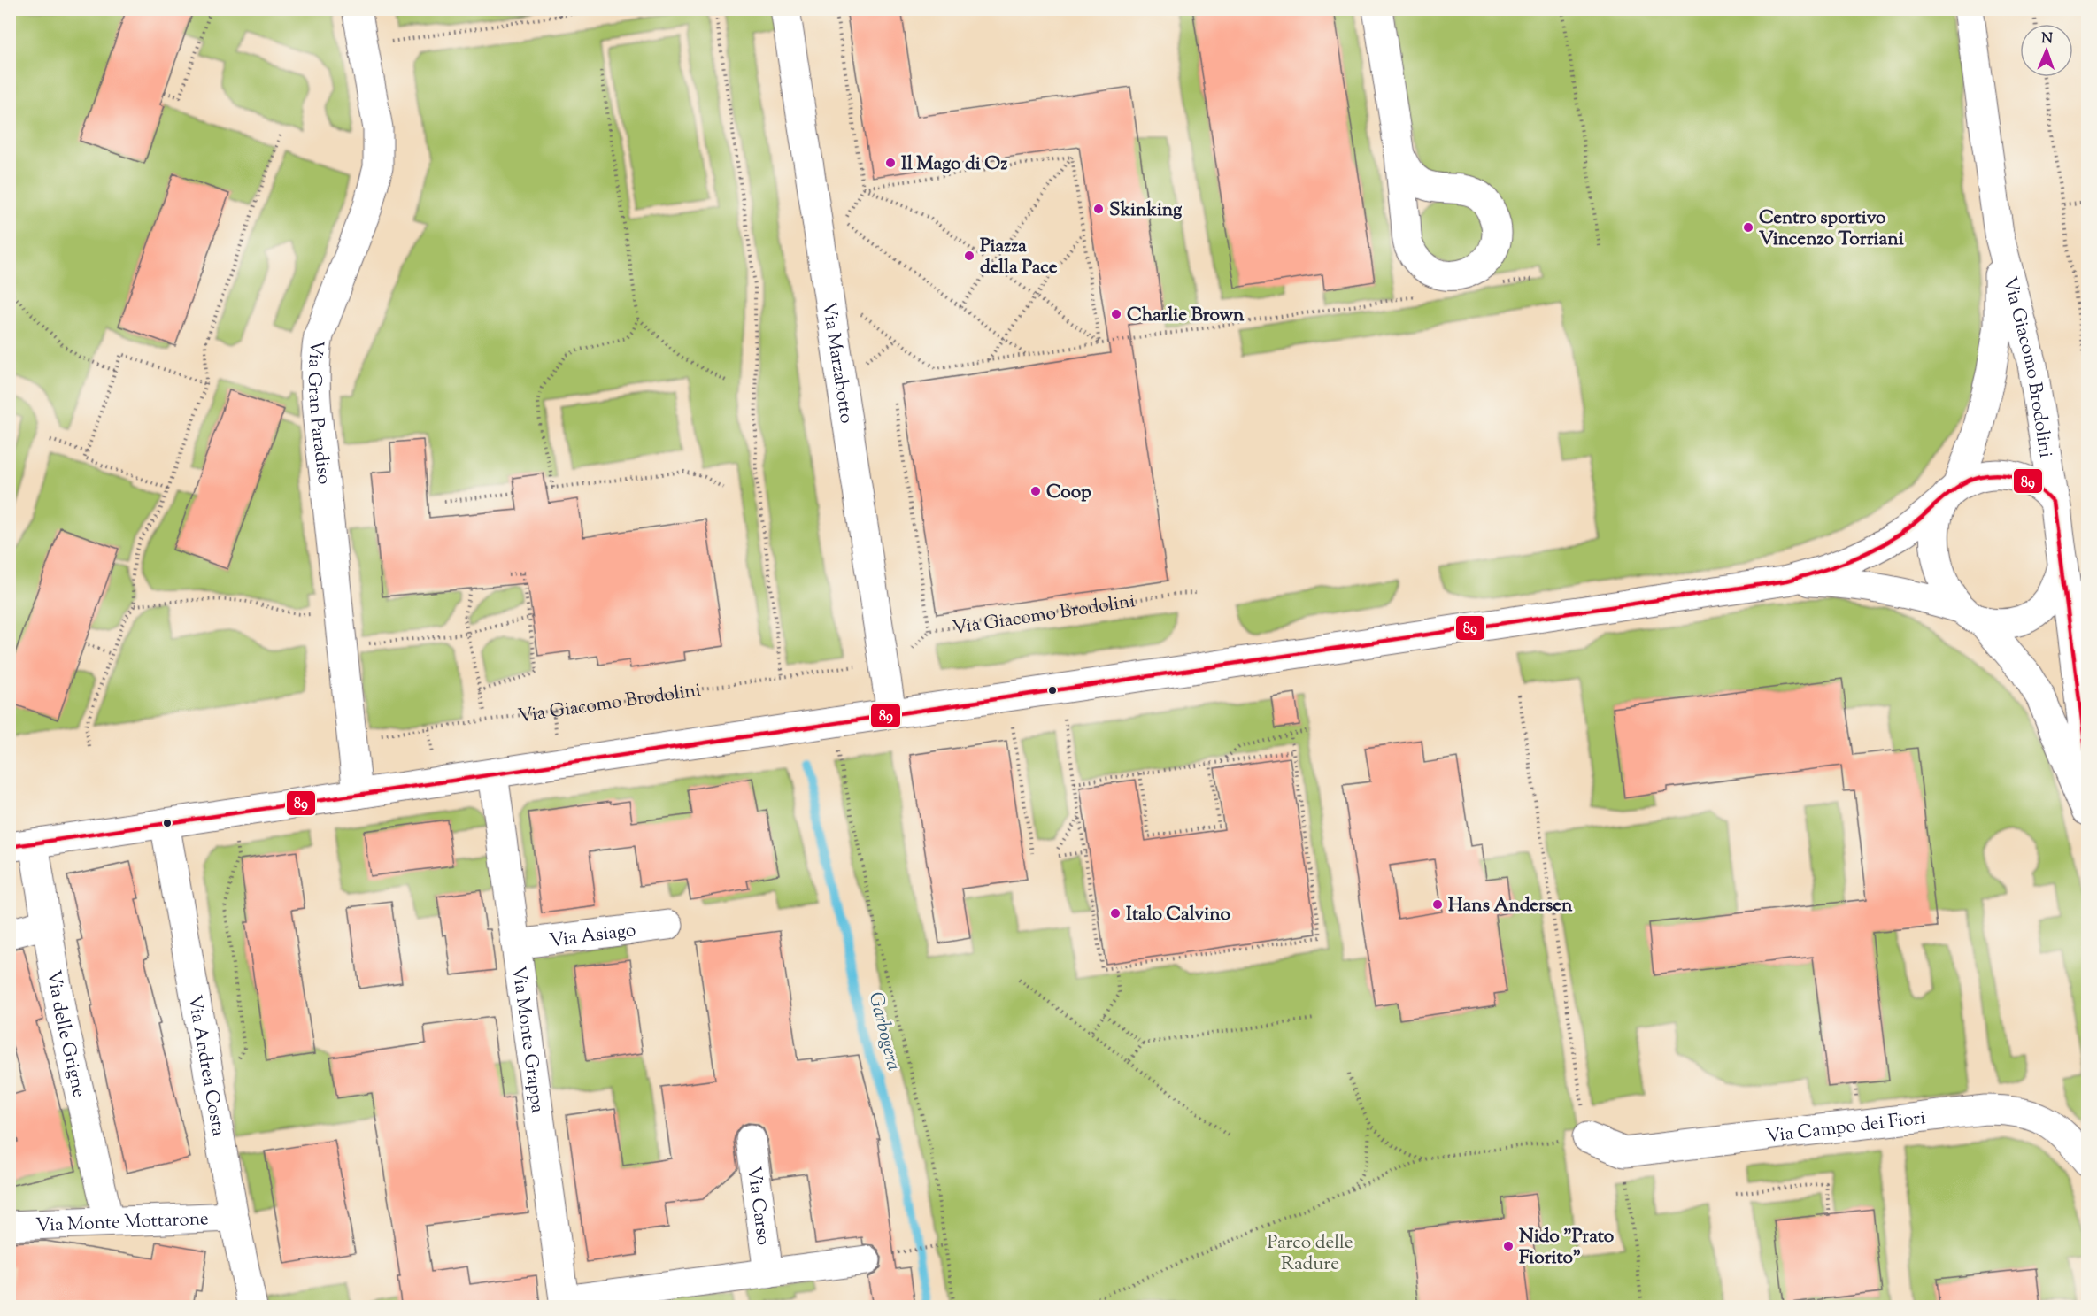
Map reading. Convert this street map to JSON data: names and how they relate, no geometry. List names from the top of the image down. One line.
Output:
{"streets":{"street":["Via Marzabotto","Via Giacomo Brodolini","Via Gran Paradiso","Via Asiago","Via delle Grigne","Via Monte Grappa","Via Andrea Costa","Via Campo dei Fiori","Via Carso","Via Monte Mottarone"]},"crossings":[["Via Giacomo Brodolini","Via Gran Paradiso"],["Via Asiago","Via Monte Grappa"],["Via delle Grigne","Via Monte Mottarone"],["Via Andrea Costa","Via Monte Mottarone"]],"water":["Garbogera"],"parks":["Parco delle Radure"],"places":["Il Mago di Oz","Skinking","Centro sportivo Vincenzo Torriani","Piazza della Pace","Charlie Brown","Coop","Hans Andersen","Italo Calvino","Nido \"Prato Fiorito\""],"lines":["transit line 89"],"north":"top"}
